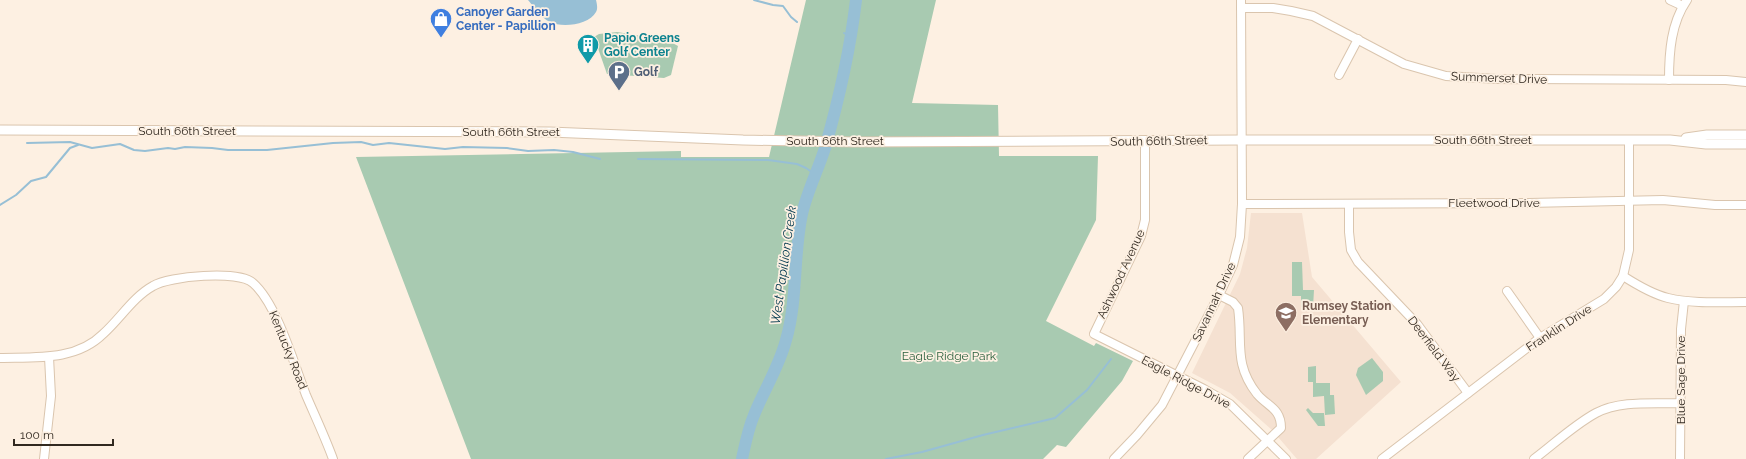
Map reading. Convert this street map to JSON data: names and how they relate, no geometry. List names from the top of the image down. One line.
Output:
{"streets":{"street":["Summerset Drive","South 66th Street","Fleetwood Drive","Ashwood Avenue","Savannah Drive","Franklin Drive","Deerfield Way","Kentucky Road","Blue Sage Drive","Eagle Ridge Drive"]},"crossings":[["Summerset Drive","Savannah Drive"],["South 66th Street","Ashwood Avenue"],["South 66th Street","Savannah Drive"],["South 66th Street","Franklin Drive"],["Fleetwood Drive","Savannah Drive"],["Fleetwood Drive","Franklin Drive"],["Fleetwood Drive","Deerfield Way"],["Ashwood Avenue","Eagle Ridge Drive"],["Savannah Drive","Eagle Ridge Drive"],["Franklin Drive","Deerfield Way"]],"water":["West Papillion Creek"],"parks":["Eagle Ridge Park"],"places":{"shop":["Canoyer Garden Center - Papillion"],"building":["Papio Greens Golf Center"],"parking":["Golf"],"school or university":["Rumsey Station Elementary"]},"scale_bar":"100 m"}
